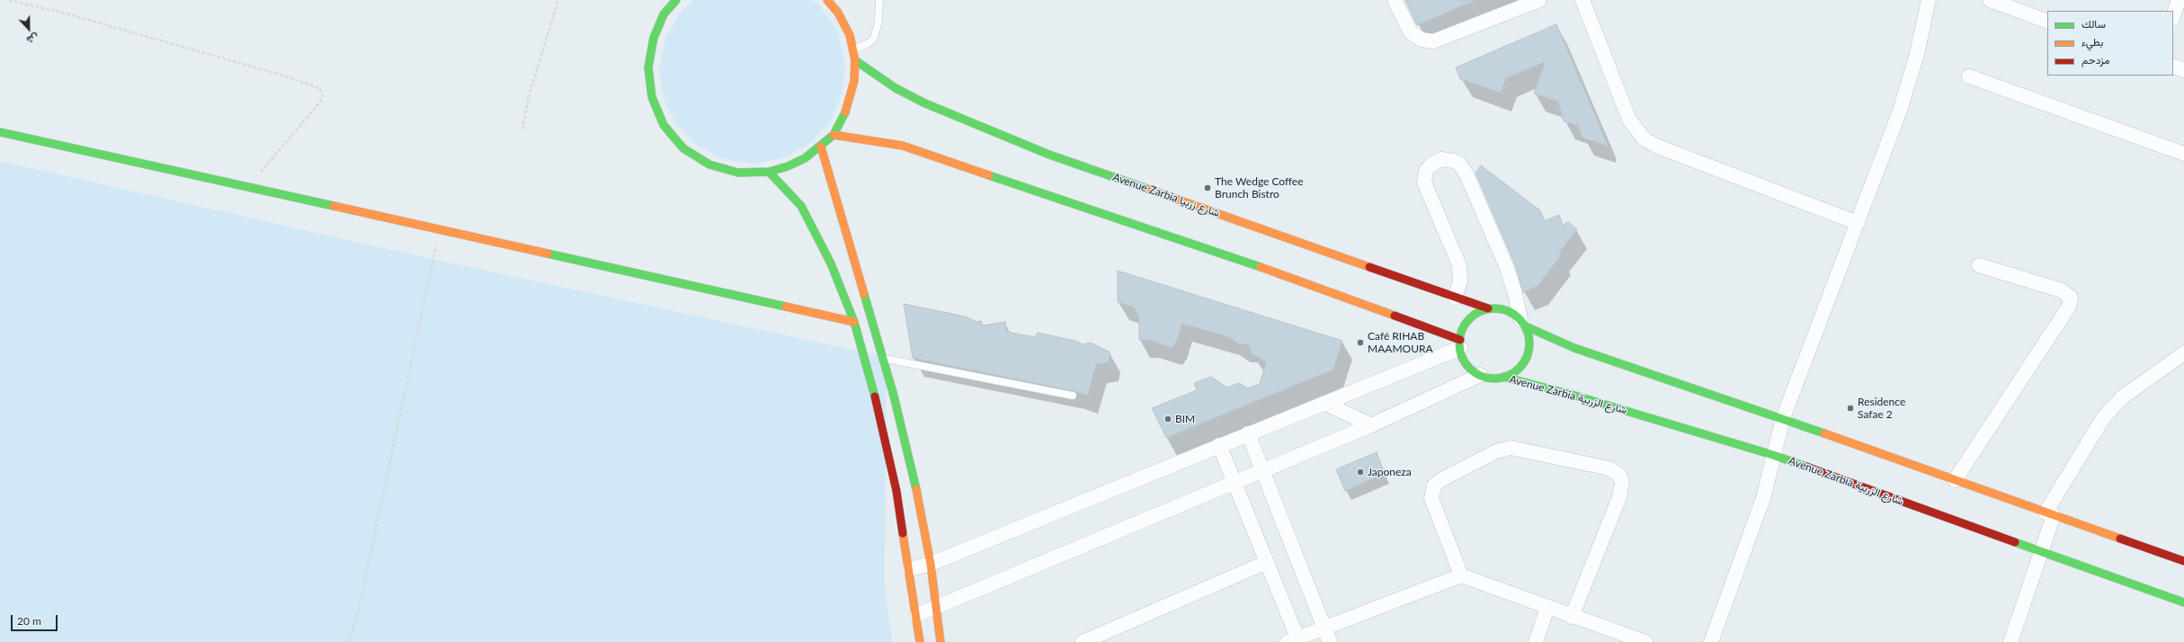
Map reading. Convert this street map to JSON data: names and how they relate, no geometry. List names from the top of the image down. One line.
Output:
{"streets":{"main road":["Avenue Zarbia شارع زربيا","Avenue Zarbia شارع الزربية"]},"crossings":[["Avenue Zarbia شارع زربيا","Avenue Zarbia شارع الزربية"]],"places":["The Wedge Coffee Brunch Bistro","Café RIHAB MAAMOURA","Residence Safae 2","BIM","Japoneza"],"legend":["سالك","بطيء","مزدحم"],"scale_bar":"20 m","north":"bottom"}
